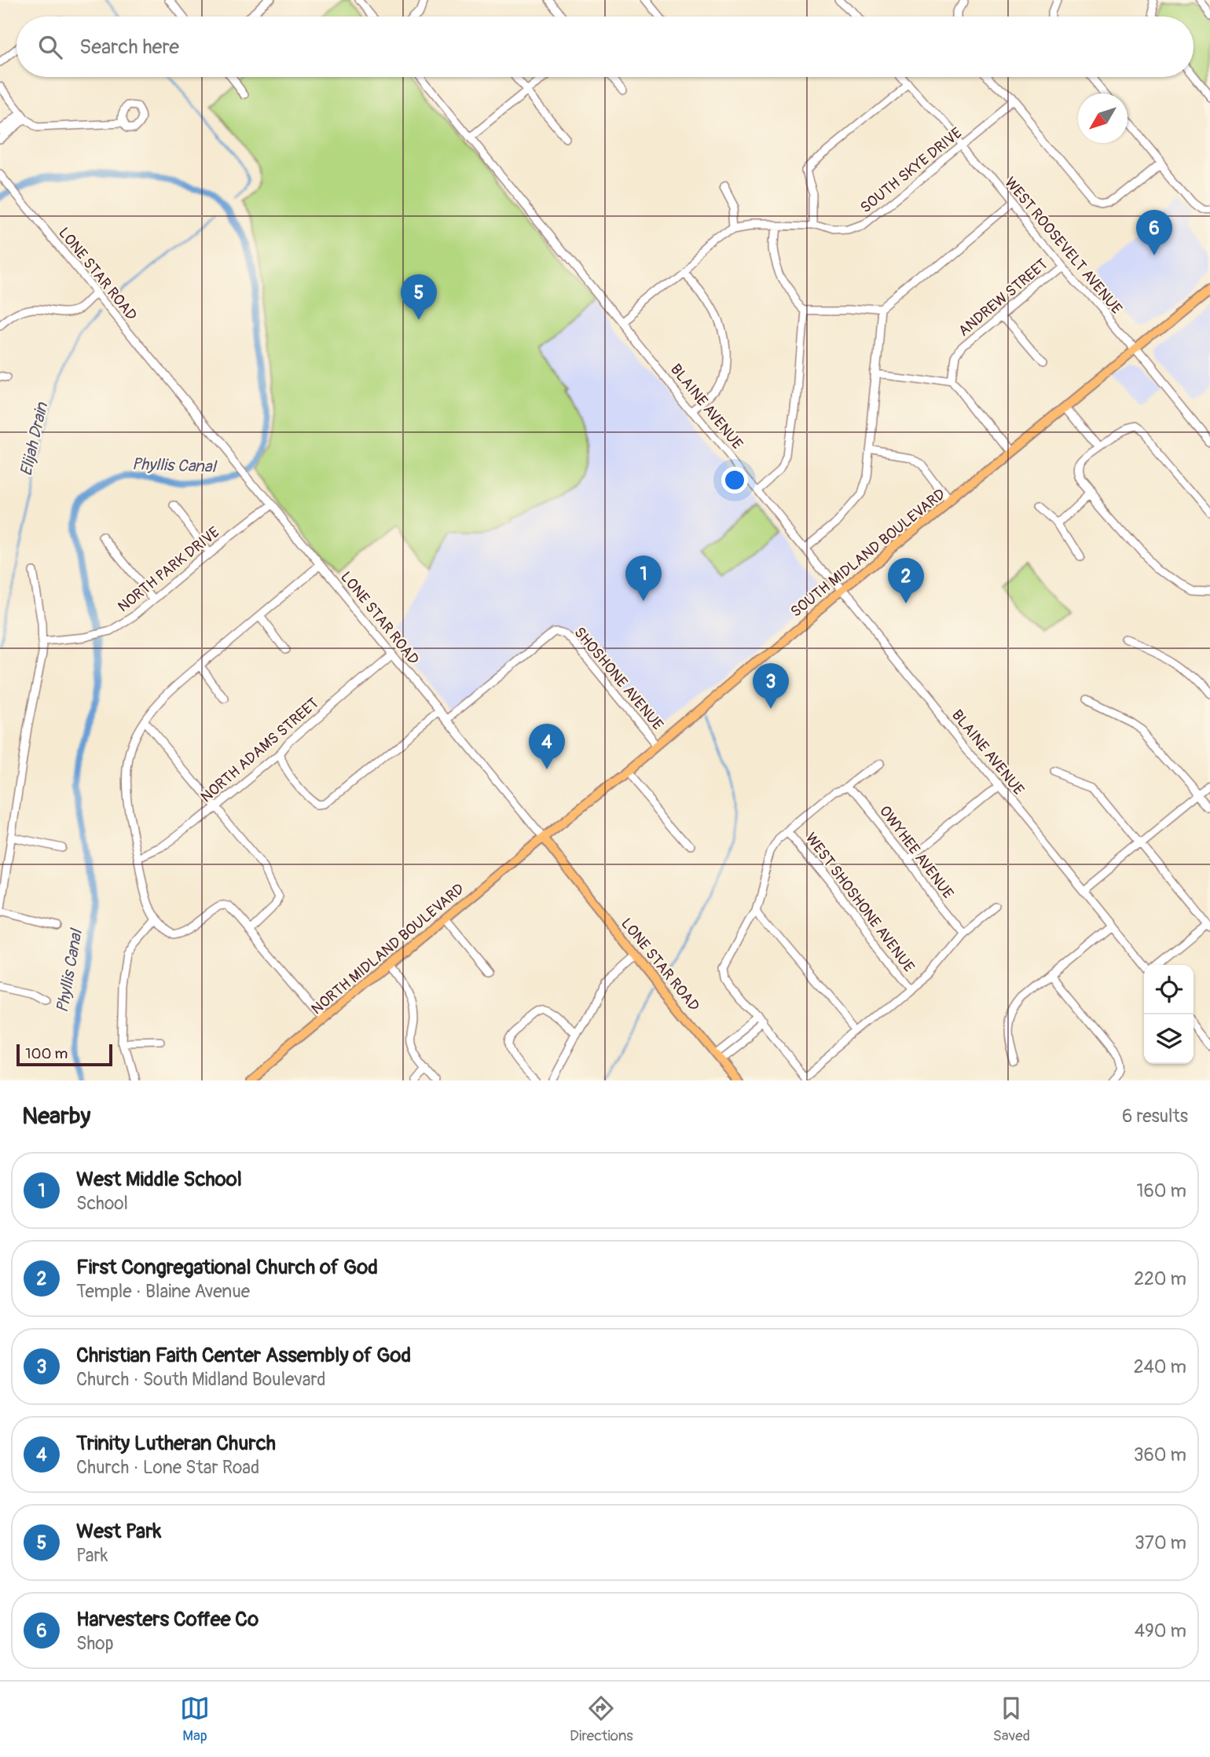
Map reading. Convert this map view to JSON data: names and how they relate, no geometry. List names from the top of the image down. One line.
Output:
{"streets":{"main road":["LONE STAR ROAD","SOUTH MIDLAND BOULEVARD","NORTH MIDLAND BOULEVARD"],"street":["SOUTH SKYE DRIVE","WEST ROOSEVELT AVENUE","ANDREW STREET","BLAINE AVENUE","NORTH PARK DRIVE","SHOSHONE AVENUE","NORTH ADAMS STREET","OWYHEE AVENUE","WEST SHOSHONE AVENUE"]},"crossings":[["SOUTH SKYE DRIVE","WEST ROOSEVELT AVENUE"],["SOUTH SKYE DRIVE","BLAINE AVENUE"],["WEST ROOSEVELT AVENUE","ANDREW STREET"],["WEST ROOSEVELT AVENUE","SOUTH MIDLAND BOULEVARD"],["LONE STAR ROAD","SOUTH MIDLAND BOULEVARD"],["LONE STAR ROAD","NORTH PARK DRIVE"],["LONE STAR ROAD","SHOSHONE AVENUE"],["LONE STAR ROAD","NORTH ADAMS STREET"],["LONE STAR ROAD","NORTH MIDLAND BOULEVARD"],["BLAINE AVENUE","SOUTH MIDLAND BOULEVARD"],["SOUTH MIDLAND BOULEVARD","SHOSHONE AVENUE"],["SOUTH MIDLAND BOULEVARD","NORTH MIDLAND BOULEVARD"]],"water":["Elijah Drain","Phyllis Canal"],"scale_bar":"100 m","north":"bottom left","page":{"search":"Search here","pins":["6","5","1","2","3","4"],"scale":"100 m","heading":["Nearby","6 results"],"list":[{"mark":"1","name":"West Middle School","note":"School","value":"160 m"},{"mark":"2","name":"First Congregational Church of God","note":"Temple · Blaine Avenue","value":"220 m"},{"mark":"3","name":"Christian Faith Center Assembly of God","note":"Church · South Midland Boulevard","value":"240 m"},{"mark":"4","name":"Trinity Lutheran Church","note":"Church · Lone Star Road","value":"360 m"},{"mark":"5","name":"West Park","note":"Park","value":"370 m"},{"mark":"6","name":"Harvesters Coffee Co","note":"Shop","value":"490 m"}],"nav":["Map","Directions","Saved"]}}
